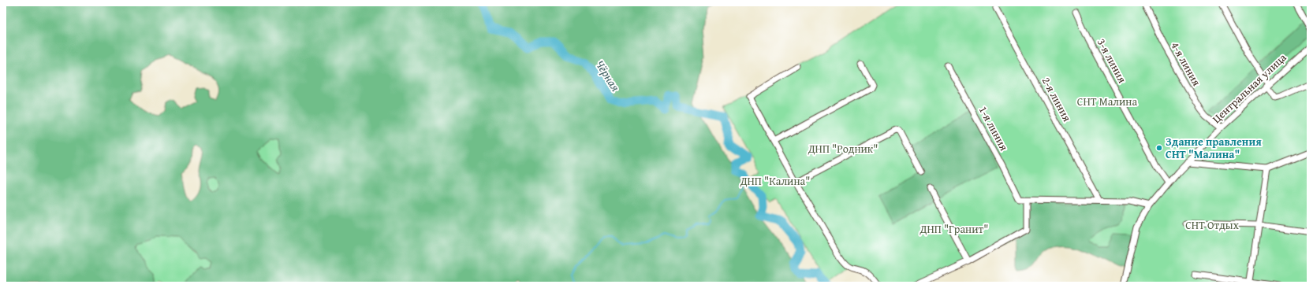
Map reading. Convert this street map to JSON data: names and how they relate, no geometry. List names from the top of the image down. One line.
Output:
{"streets":{"street":["3-я линия","4-я линия","Центральная улица","2-я линия","1-я линия"]},"crossings":[["3-я линия","Центральная улица"],["4-я линия","Центральная улица"]],"water":["Чёрная"],"parks":["СНТ Малина","ДНП \"Родник\"","ДНП \"Калина\"","СНТ Отдых","ДНП \"Гранит\""],"places":["Здание правления СНТ \"Малина\""]}
